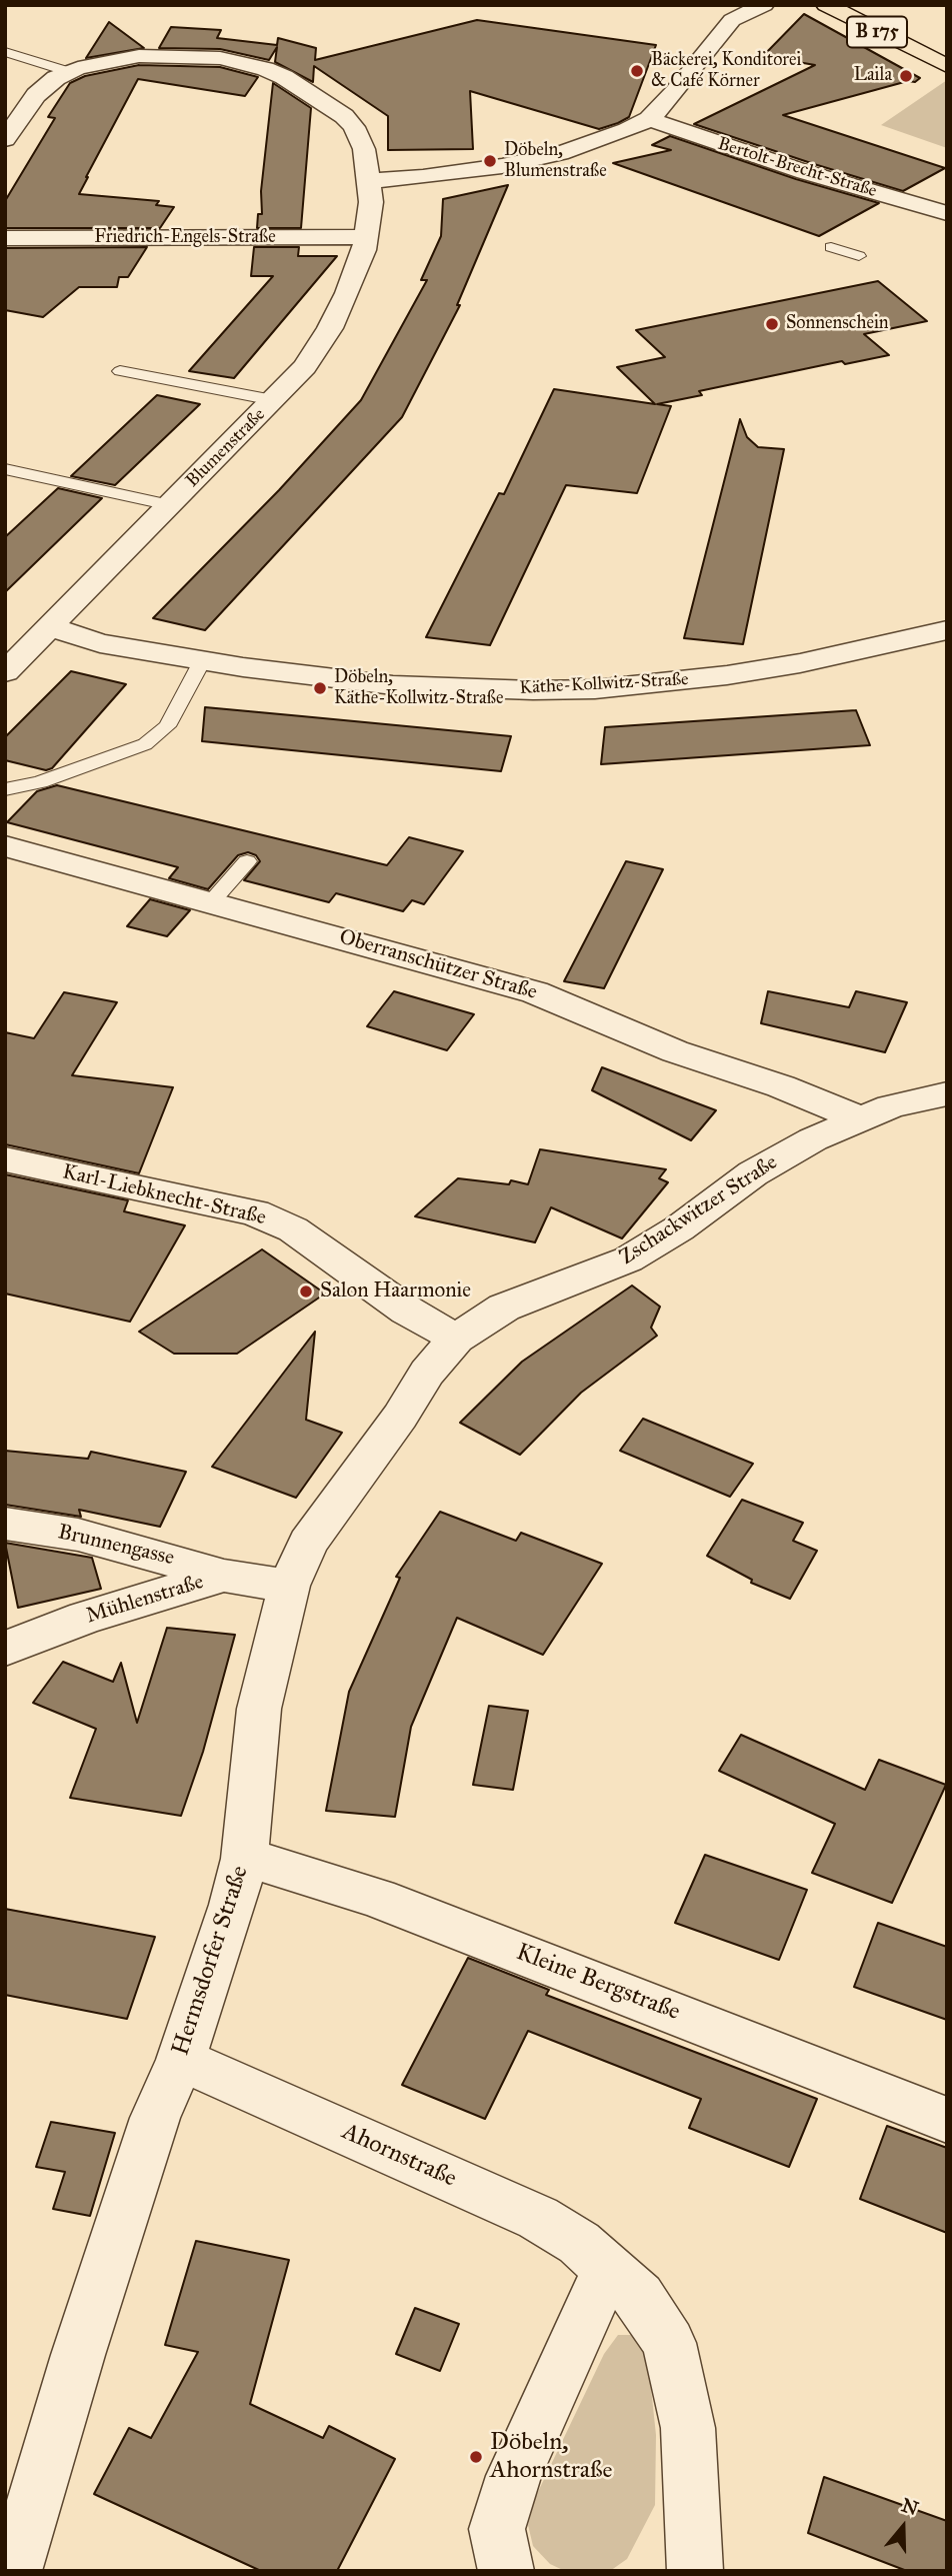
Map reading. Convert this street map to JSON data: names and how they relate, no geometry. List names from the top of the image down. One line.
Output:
{"streets":{"main road":["B 175"],"street":["Bertolt-Brecht-Straße","Friedrich-Engels-Straße","Blumenstraße","Käthe-Kollwitz-Straße","Oberranschützer Straße","Karl-Liebknecht-Straße","Zschackwitzer Straße","Brunnengasse","Mühlenstraße","Hermsdorfer Straße","Kleine Bergstraße","Ahornstraße"]},"crossings":[["Friedrich-Engels-Straße","Blumenstraße"],["Blumenstraße","Käthe-Kollwitz-Straße"],["Oberranschützer Straße","Zschackwitzer Straße"],["Karl-Liebknecht-Straße","Zschackwitzer Straße"],["Karl-Liebknecht-Straße","Hermsdorfer Straße"],["Zschackwitzer Straße","Hermsdorfer Straße"],["Brunnengasse","Mühlenstraße"],["Mühlenstraße","Hermsdorfer Straße"],["Hermsdorfer Straße","Kleine Bergstraße"],["Hermsdorfer Straße","Ahornstraße"]],"places":["Bäckerei, Konditorei & Café Körner","Laila","Döbeln, Blumenstraße","Sonnenschein","Döbeln, Käthe-Kollwitz-Straße","Salon Haarmonie","Döbeln, Ahornstraße"],"north":"top"}
